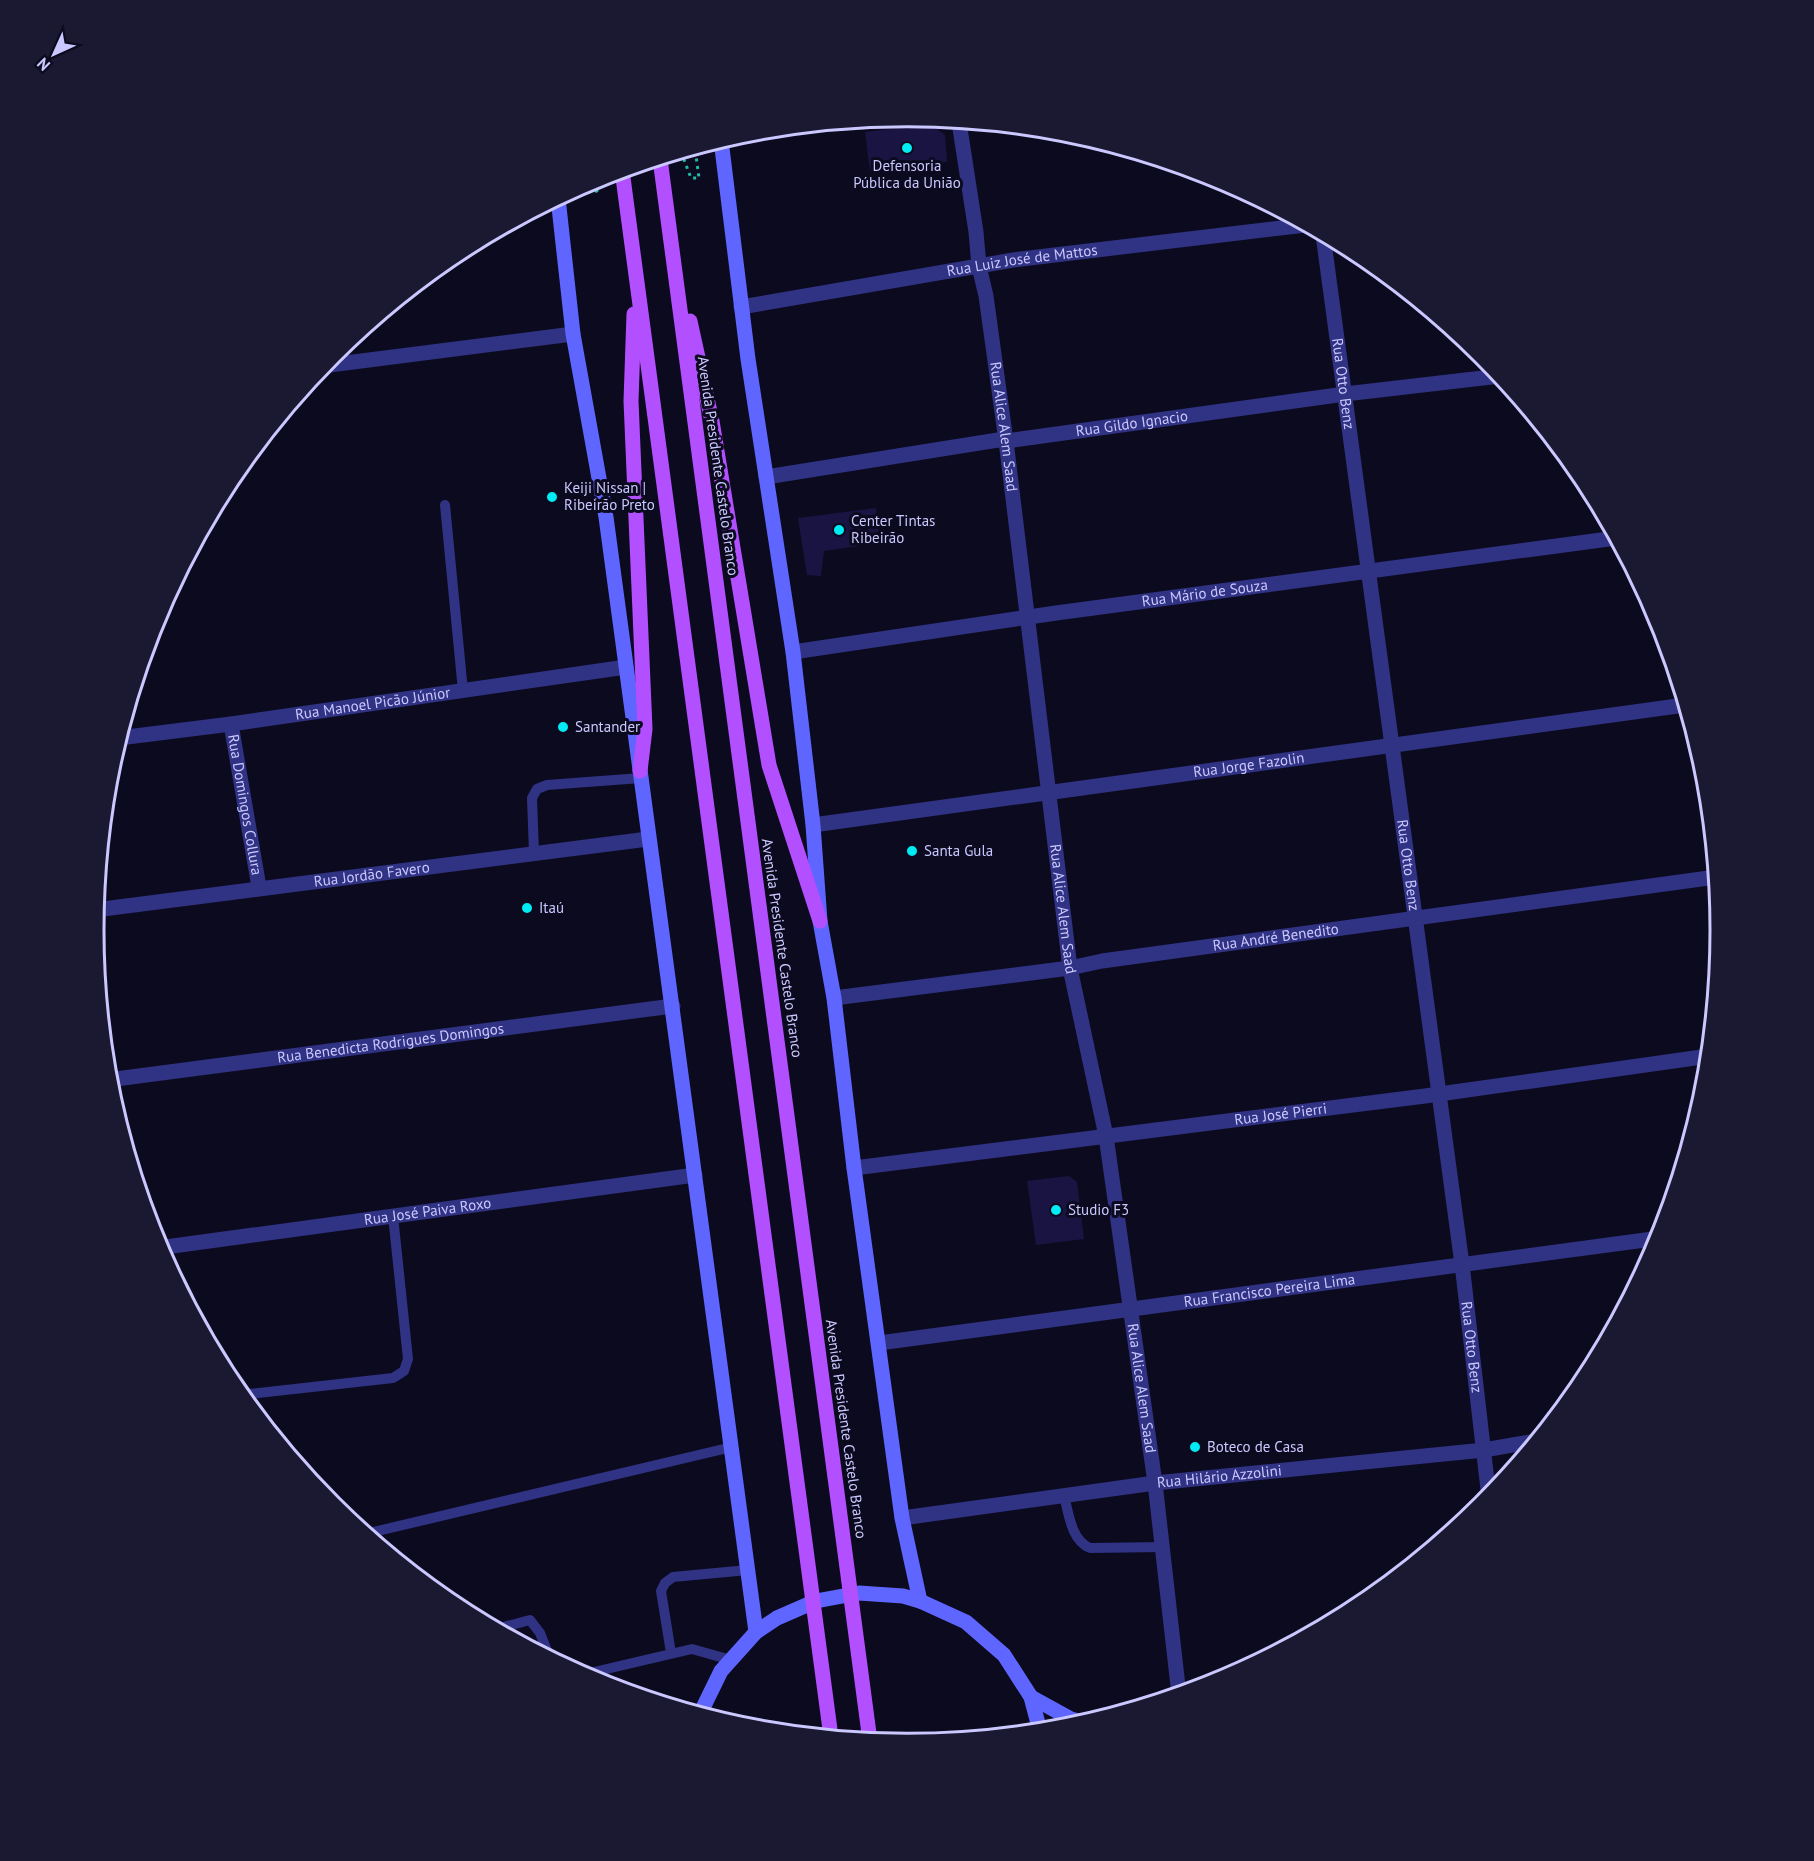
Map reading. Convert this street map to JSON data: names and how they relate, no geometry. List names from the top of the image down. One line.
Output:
{"streets":{"main road":["Avenida Presidente Castelo Branco"],"street":["Rua Luiz José de Mattos","Rua Otto Benz","Rua Gildo Ignacio","Rua Alice Alem Saad","Rua Mário de Souza","Rua Manoel Picão Júnior","Rua Jorge Fazolin","Rua Domingos Collura","Rua Jordão Favero","Rua André Benedito","Rua Benedicta Rodrigues Domingos","Rua José Pierri","Rua José Paiva Roxo","Rua Francisco Pereira Lima","Rua Hilário Azzolini"]},"crossings":[["Rua Luiz José de Mattos","Rua Alice Alem Saad"],["Rua Otto Benz","Rua Gildo Ignacio"],["Rua Otto Benz","Rua Mário de Souza"],["Rua Otto Benz","Rua Jorge Fazolin"],["Rua Otto Benz","Rua André Benedito"],["Rua Otto Benz","Rua José Pierri"],["Rua Otto Benz","Rua Francisco Pereira Lima"],["Rua Otto Benz","Rua Hilário Azzolini"],["Rua Gildo Ignacio","Rua Alice Alem Saad"],["Rua Alice Alem Saad","Rua Mário de Souza"],["Rua Alice Alem Saad","Rua Jorge Fazolin"],["Rua Alice Alem Saad","Rua André Benedito"],["Rua Alice Alem Saad","Rua José Pierri"],["Rua Alice Alem Saad","Rua Francisco Pereira Lima"],["Rua Alice Alem Saad","Rua Hilário Azzolini"],["Rua Manoel Picão Júnior","Rua Domingos Collura"],["Rua Domingos Collura","Rua Jordão Favero"]],"places":["Defensoria Pública da União","Keiji Nissan | Ribeirão Preto","Center Tintas Ribeirão","Santander","Santa Gula","Itaú","Studio F3","Boteco de Casa"],"north":"bottom left"}
